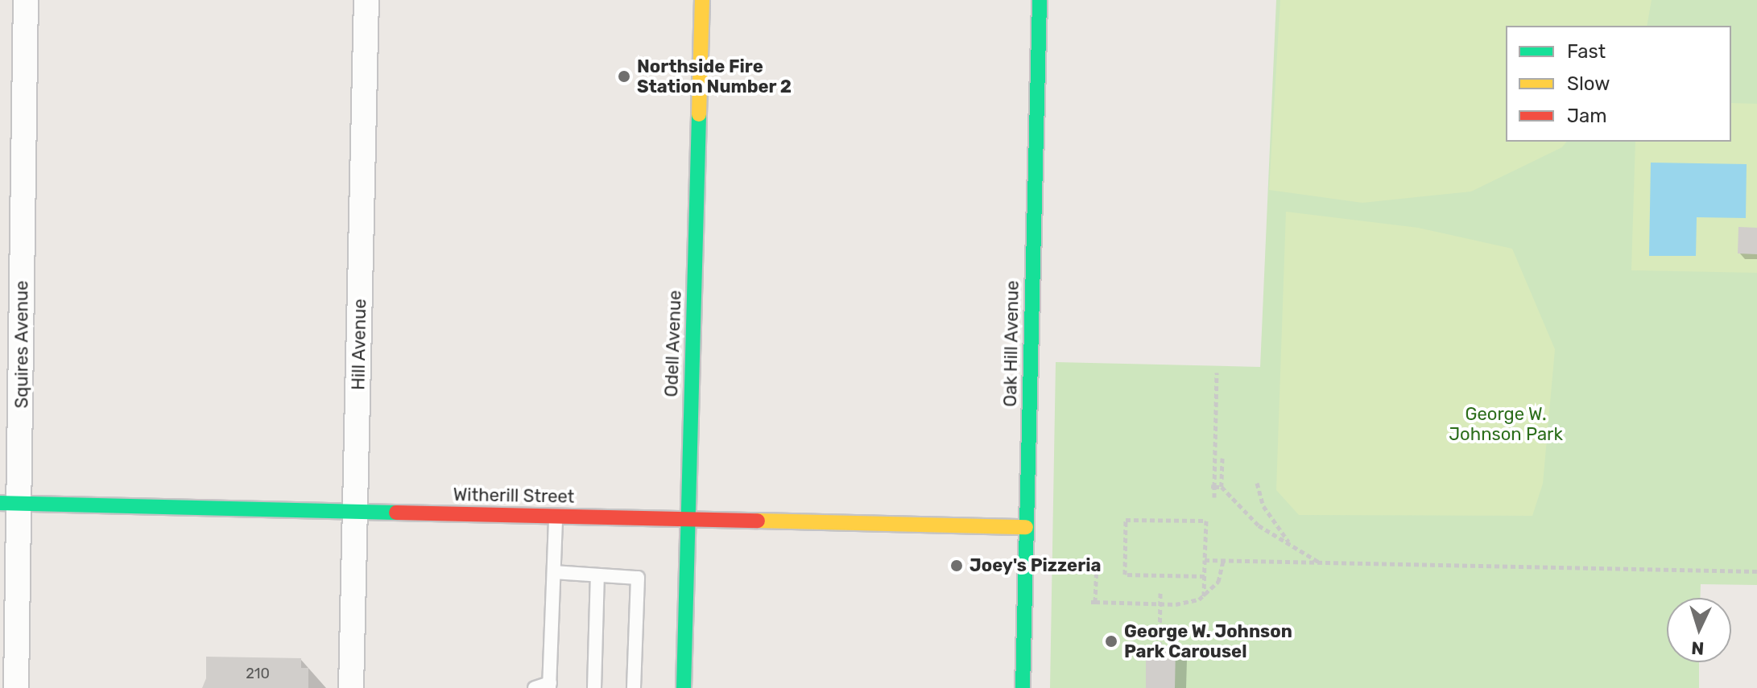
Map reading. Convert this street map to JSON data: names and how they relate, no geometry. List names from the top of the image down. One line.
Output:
{"streets":{"street":["Odell Avenue","Oak Hill Avenue","Squires Avenue","Hill Avenue","Witherill Street"]},"crossings":[["Odell Avenue","Witherill Street"],["Oak Hill Avenue","Witherill Street"],["Squires Avenue","Witherill Street"],["Hill Avenue","Witherill Street"]],"parks":["George W. Johnson Park"],"places":["Northside Fire Station Number 2","Joey's Pizzeria","George W. Johnson Park Carousel"],"house_numbers":["210"],"legend":["Fast","Slow","Jam"],"north":"bottom"}
